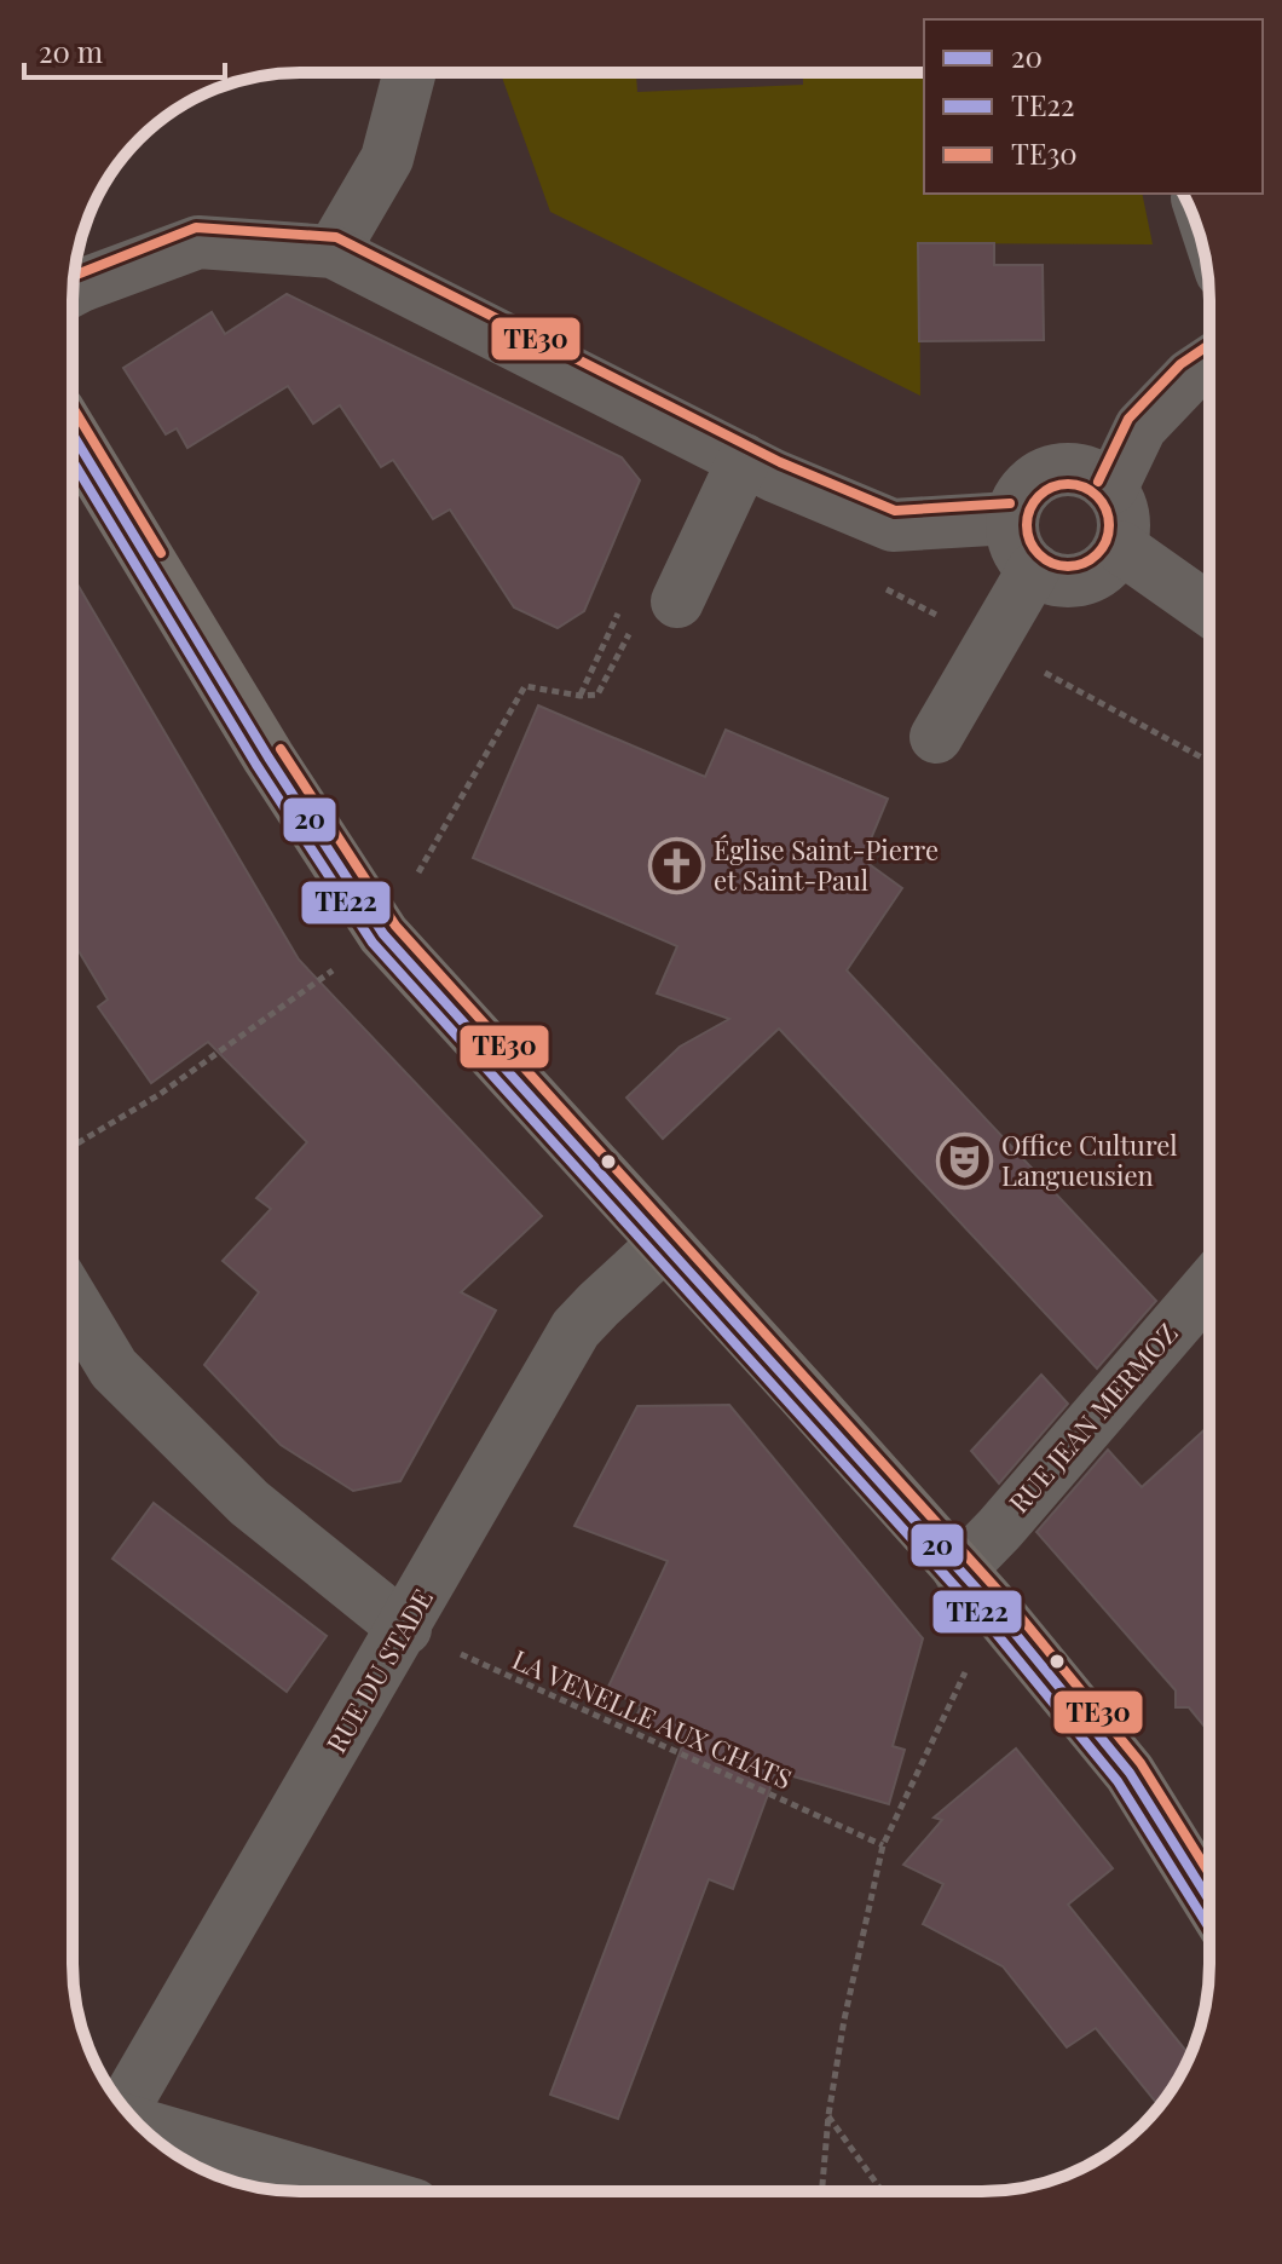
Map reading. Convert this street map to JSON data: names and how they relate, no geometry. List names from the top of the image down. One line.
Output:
{"streets":{"street":["RUE JEAN MERMOZ","RUE DU STADE"],"path":["LA VENELLE AUX CHATS"]},"crossings":[["RUE DU STADE","LA VENELLE AUX CHATS"]],"places":{"church":["Église Saint-Pierre et Saint-Paul"],"theatre":["Office Culturel Langueusien"]},"lines":["transit line TE30","transit line 20","transit line TE22"],"legend":["20","TE22","TE30"],"scale_bar":"20 m"}
